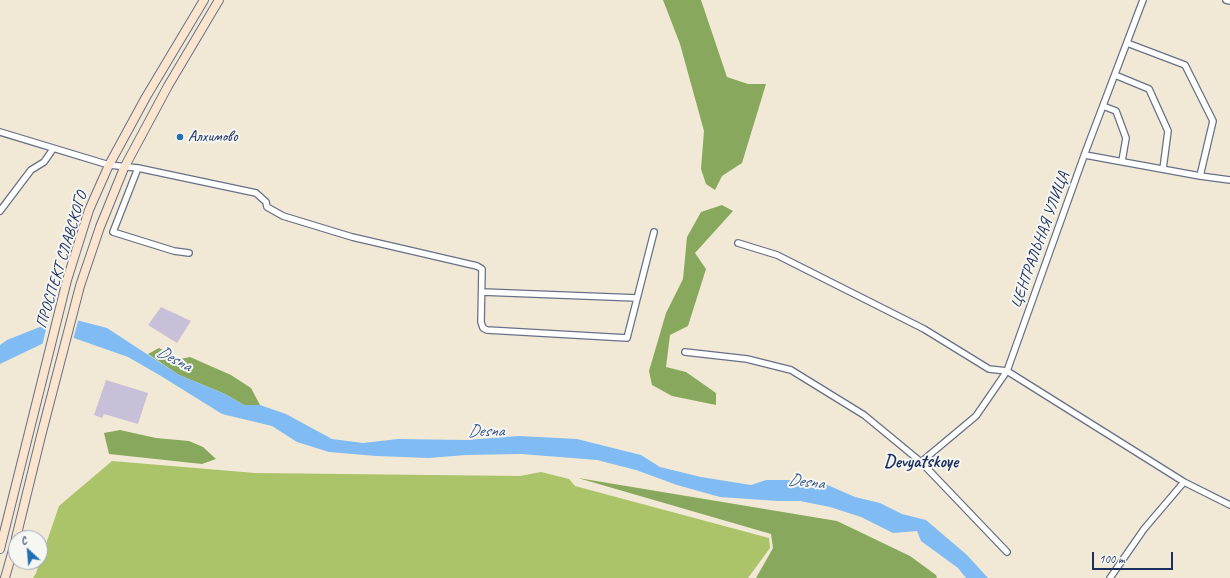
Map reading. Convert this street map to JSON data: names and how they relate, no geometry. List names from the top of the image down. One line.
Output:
{"streets":{"main road":["ПРОСПЕКТ СЛАВСКОГО"],"street":["ЦЕНТРАЛЬНАЯ УЛИЦА"]},"districts":["Devyatskoye"],"water":["Desna"],"places":["Алхимово"],"scale_bar":"100 m","north":"top left"}
